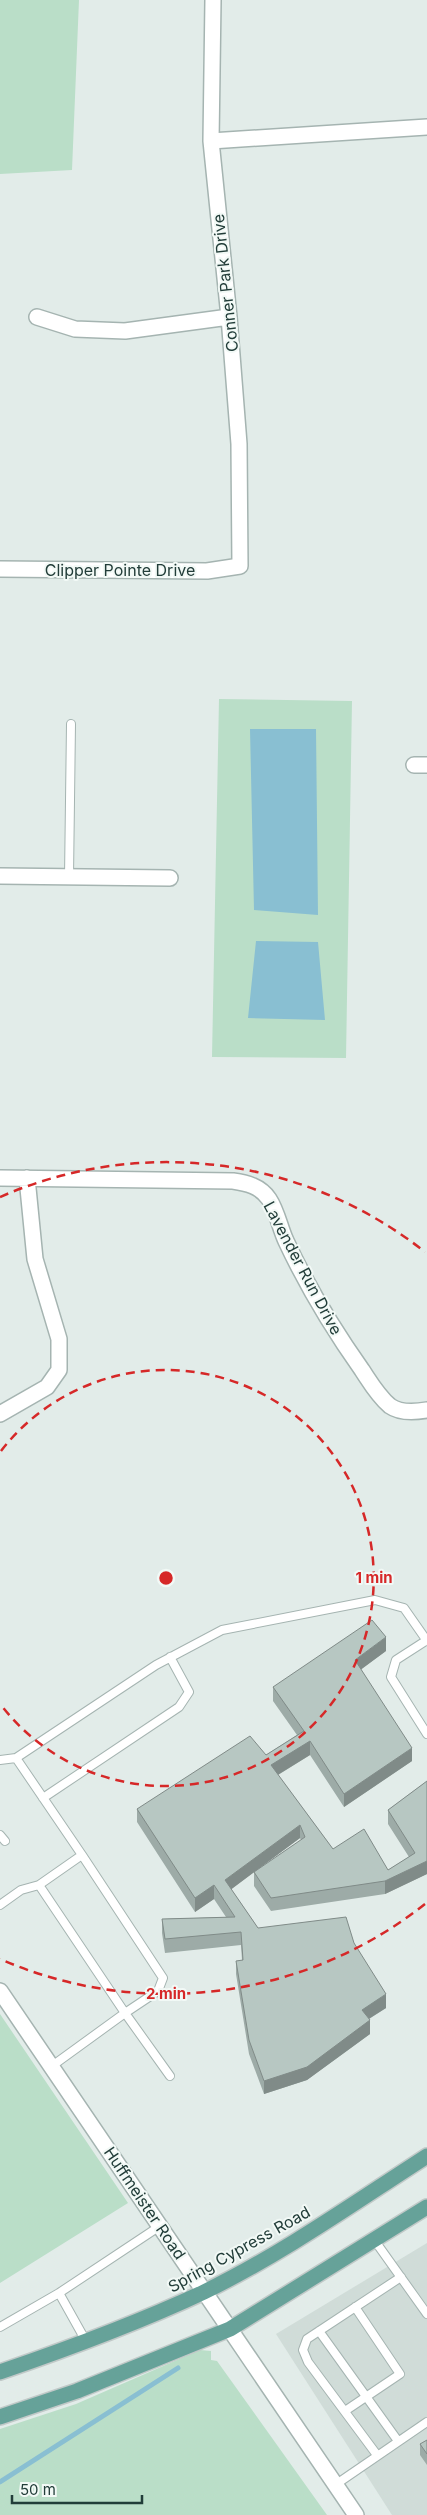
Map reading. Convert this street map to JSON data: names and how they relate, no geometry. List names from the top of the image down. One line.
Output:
{"streets":{"main road":["Spring Cypress Road"],"street":["Conner Park Drive","Clipper Pointe Drive","Lavender Run Drive","Huffmeister Road"]},"crossings":[["Conner Park Drive","Clipper Pointe Drive"],["Huffmeister Road","Spring Cypress Road"]],"scale_bar":"50 m","rings":["1 min","2 min"]}
